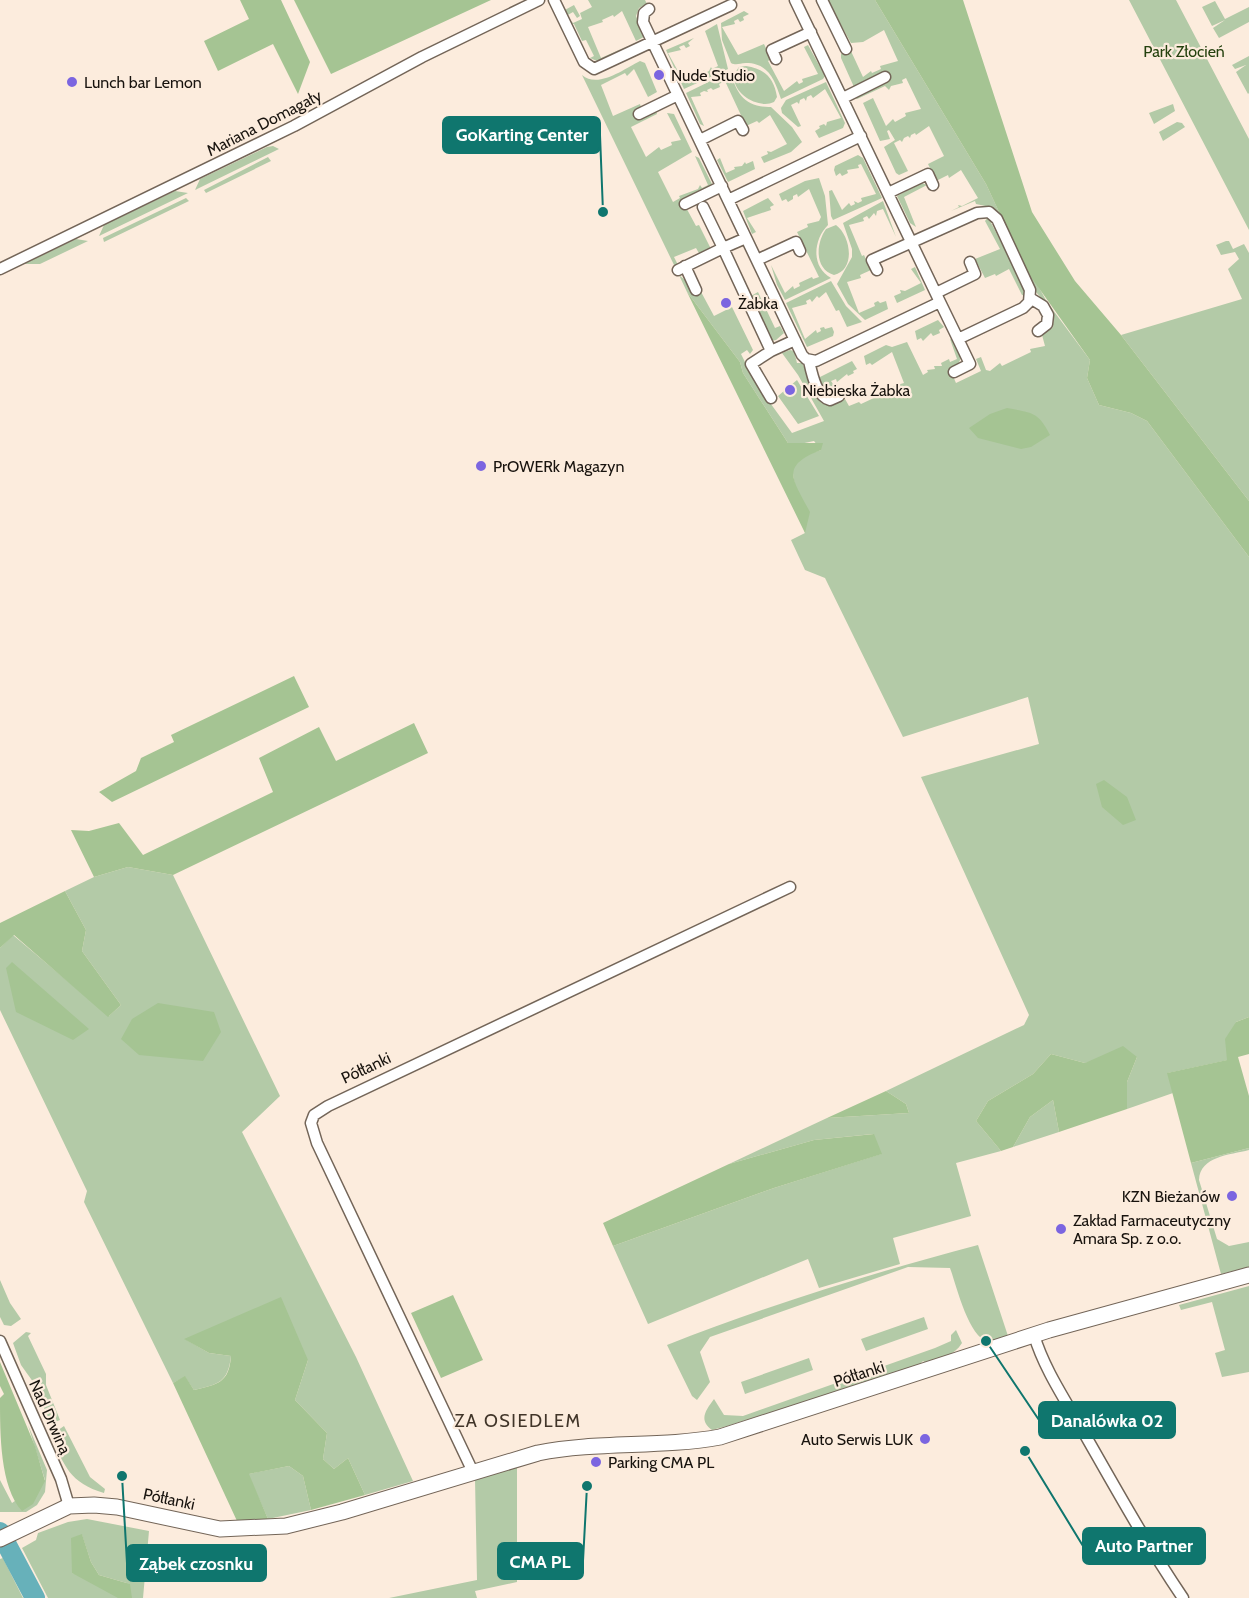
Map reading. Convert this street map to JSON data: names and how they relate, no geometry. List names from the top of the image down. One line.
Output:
{"streets":{"street":["Mariana Domagały","Półłanki","Nad Drwiną"]},"crossings":[["Półłanki","Nad Drwiną"]],"districts":["ZA OSIEDLEM"],"parks":["Park Złocień"],"places":["Nude Studio","Lunch bar Lemon","GoKarting Center","Żabka","Niebieska Żabka","PrOWERk Magazyn","KZN Bieżanów","Zakład Farmaceutyczny Amara Sp. z o.o.","Danalówka 02","Auto Serwis LUK","Auto Partner","Parking CMA PL","Ząbek czosnku","CMA PL"]}
